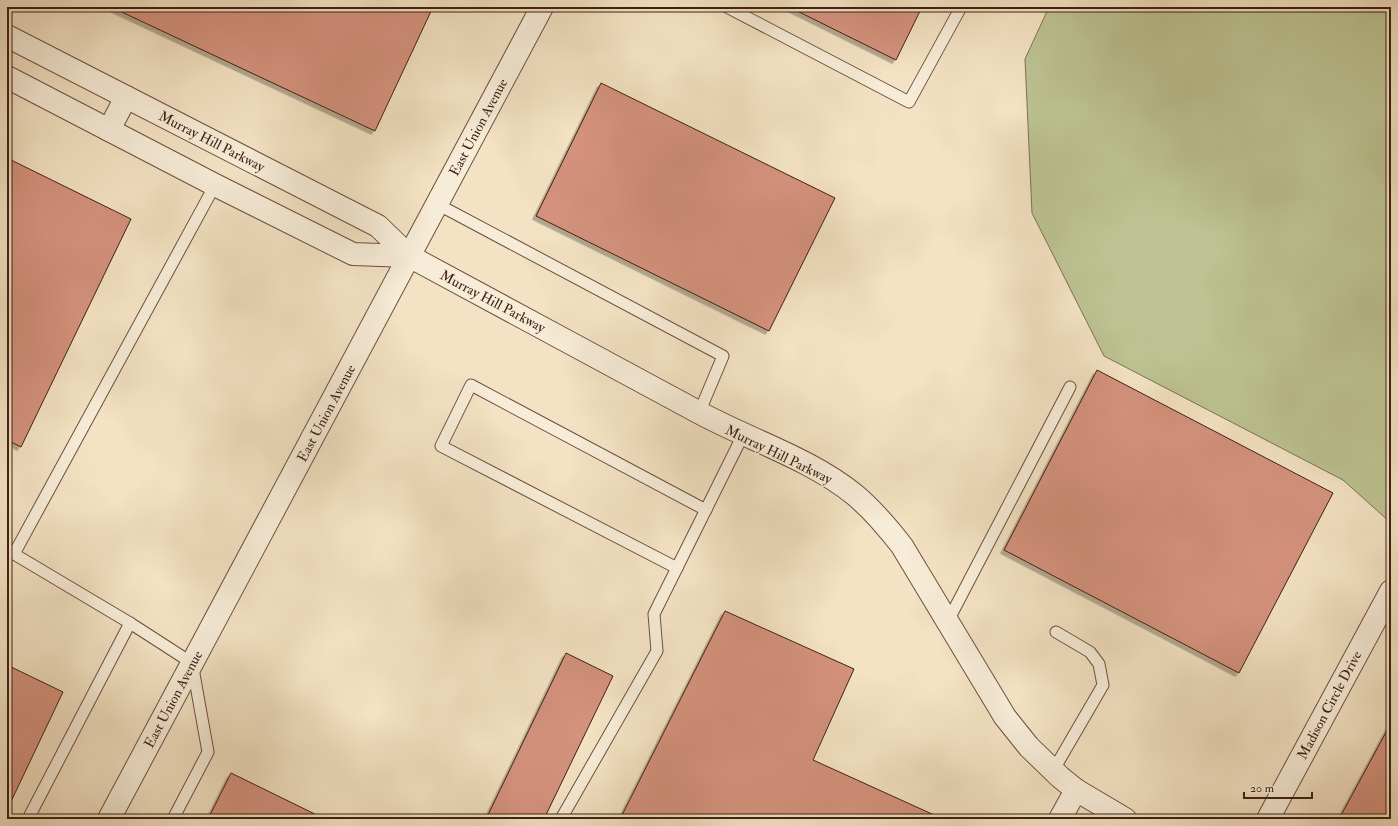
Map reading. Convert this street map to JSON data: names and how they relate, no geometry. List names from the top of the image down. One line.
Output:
{"streets":{"street":["East Union Avenue","Murray Hill Parkway","Madison Circle Drive"]},"crossings":[["East Union Avenue","Murray Hill Parkway"]],"scale_bar":"20 m"}
